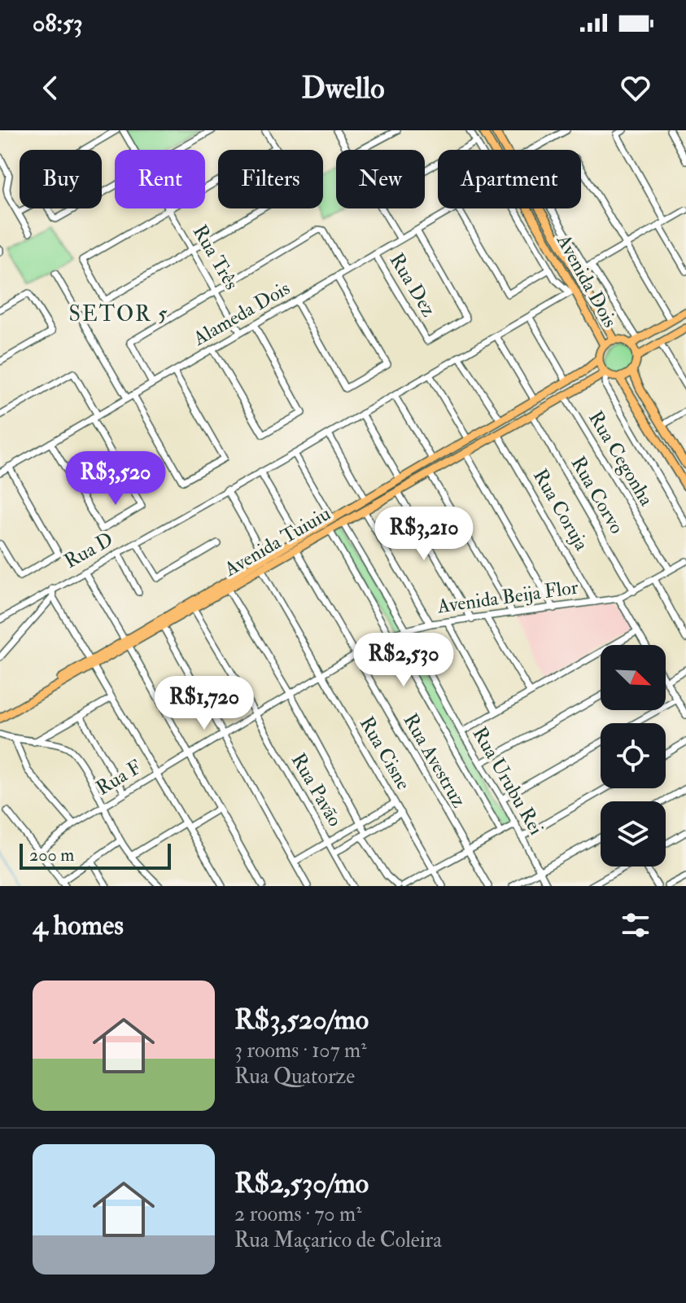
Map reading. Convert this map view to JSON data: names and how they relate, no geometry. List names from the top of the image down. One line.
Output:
{"streets":{"main road":["Avenida Dois","Avenida Tuiuiu"],"street":["Rua Três","Rua Dez","Alameda Dois","Rua Cegonha","Rua Corvo","Rua Coruja","Rua D","Avenida Beija Flor","Rua Cisne","Rua Avestruz","Rua F","Rua Urubu Rei","Rua Pavão"]},"crossings":[["Rua Três","Alameda Dois"],["Avenida Dois","Avenida Tuiuiu"],["Avenida Dois","Rua D"],["Rua Dez","Alameda Dois"],["Rua Cegonha","Avenida Tuiuiu"],["Rua Cegonha","Avenida Beija Flor"],["Rua Corvo","Avenida Tuiuiu"],["Rua Corvo","Avenida Beija Flor"],["Rua Coruja","Avenida Tuiuiu"],["Rua Coruja","Avenida Beija Flor"],["Avenida Tuiuiu","Rua Cisne"],["Avenida Tuiuiu","Rua Avestruz"],["Avenida Tuiuiu","Rua Urubu Rei"],["Avenida Tuiuiu","Rua Pavão"],["Avenida Beija Flor","Rua F"],["Avenida Beija Flor","Rua Urubu Rei"],["Rua Cisne","Rua F"],["Rua Avestruz","Rua F"],["Rua F","Rua Pavão"]],"districts":["SETOR 5"],"scale_bar":"200 m","north":"bottom right","page":{"status":"08:53","header":"Dwello","chip":["Buy","Rent","Filters","New","Apartment"],"price":["R$3,520","R$3,210","R$2,530","R$1,720"],"scale":"200 m","heading":"4 homes","list":[{"name":"R$3,520/mo","note":"3 rooms · 107 m² · Rua Quatorze"},{"name":"R$2,530/mo","note":"2 rooms · 70 m² · Rua Maçarico de Coleira"}]}}
